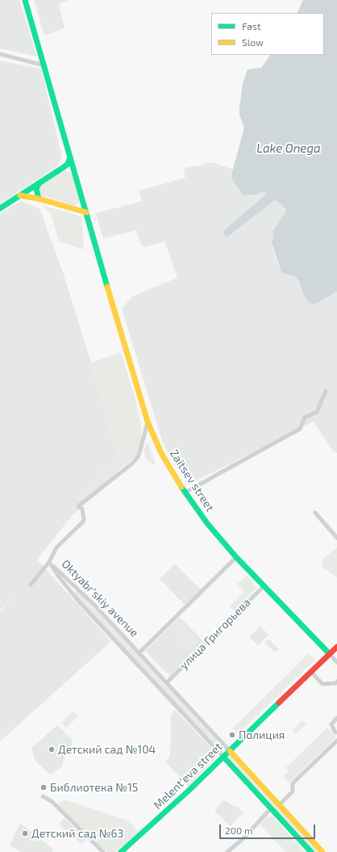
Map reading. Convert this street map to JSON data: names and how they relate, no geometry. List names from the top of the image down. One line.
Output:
{"streets":{"main road":["Zaitsev street","Oktyabr'skiy avenue","Melent'eva street"],"street":["улица Григорьева"]},"crossings":[["Zaitsev street","улица Григорьева"],["Zaitsev street","Melent'eva street"],["Oktyabr'skiy avenue","улица Григорьева"],["Oktyabr'skiy avenue","Melent'eva street"]],"water":["Lake Onega"],"places":["Полиция","Детский сад №104","Библиотека №15","Детский сад №63"],"legend":["Fast","Slow"],"scale_bar":"200 m"}
